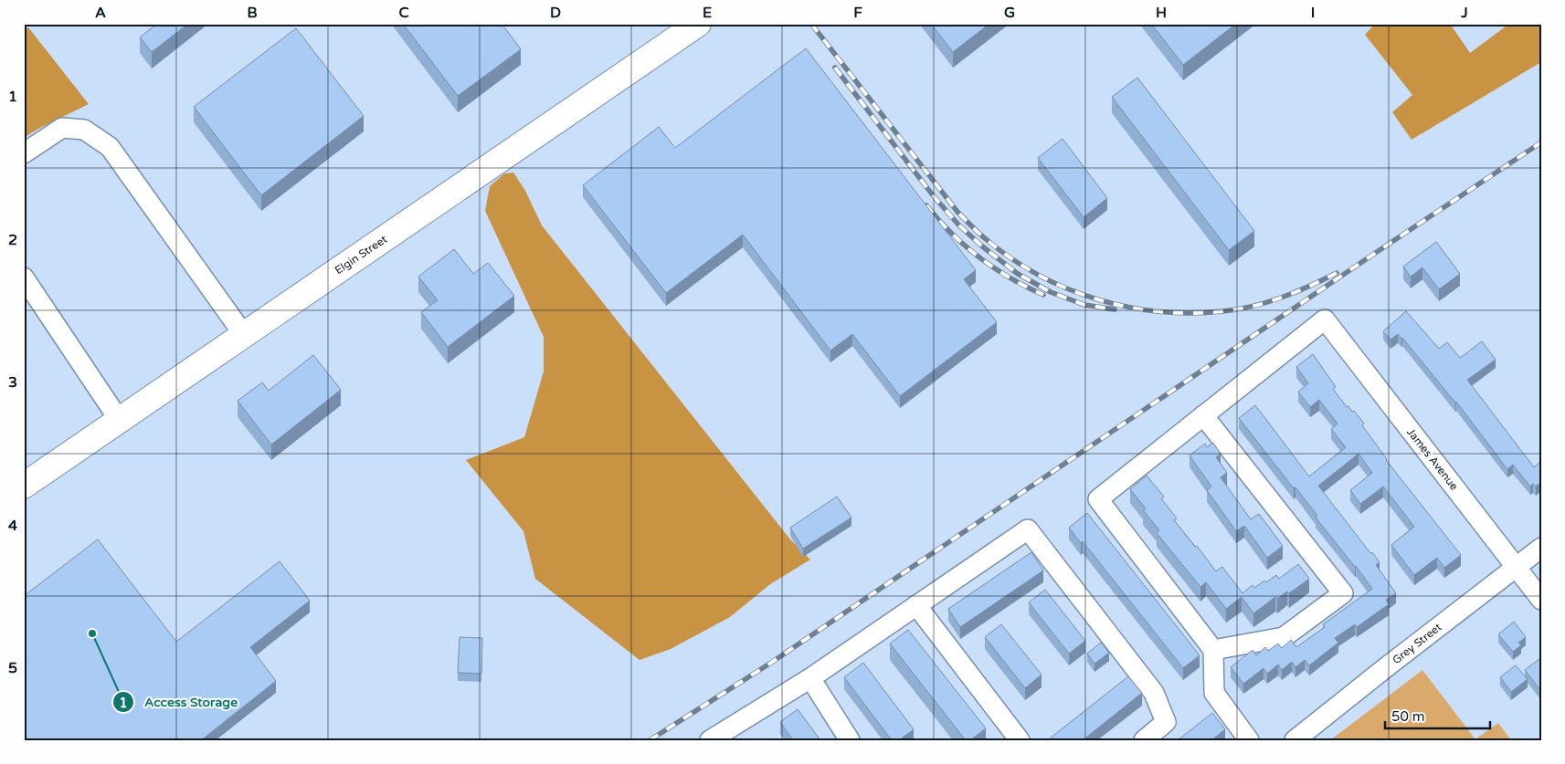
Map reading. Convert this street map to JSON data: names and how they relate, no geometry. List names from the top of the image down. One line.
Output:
{"streets":{"main road":["Elgin Street"],"street":["James Avenue","Grey Street"]},"crossings":[["James Avenue","Grey Street"]],"places":["Access Storage"],"scale_bar":"50 m","grid":{"columns":["A","B","C","D","E","F","G","H","I","J"],"rows":["1","2","3","4","5"]}}
